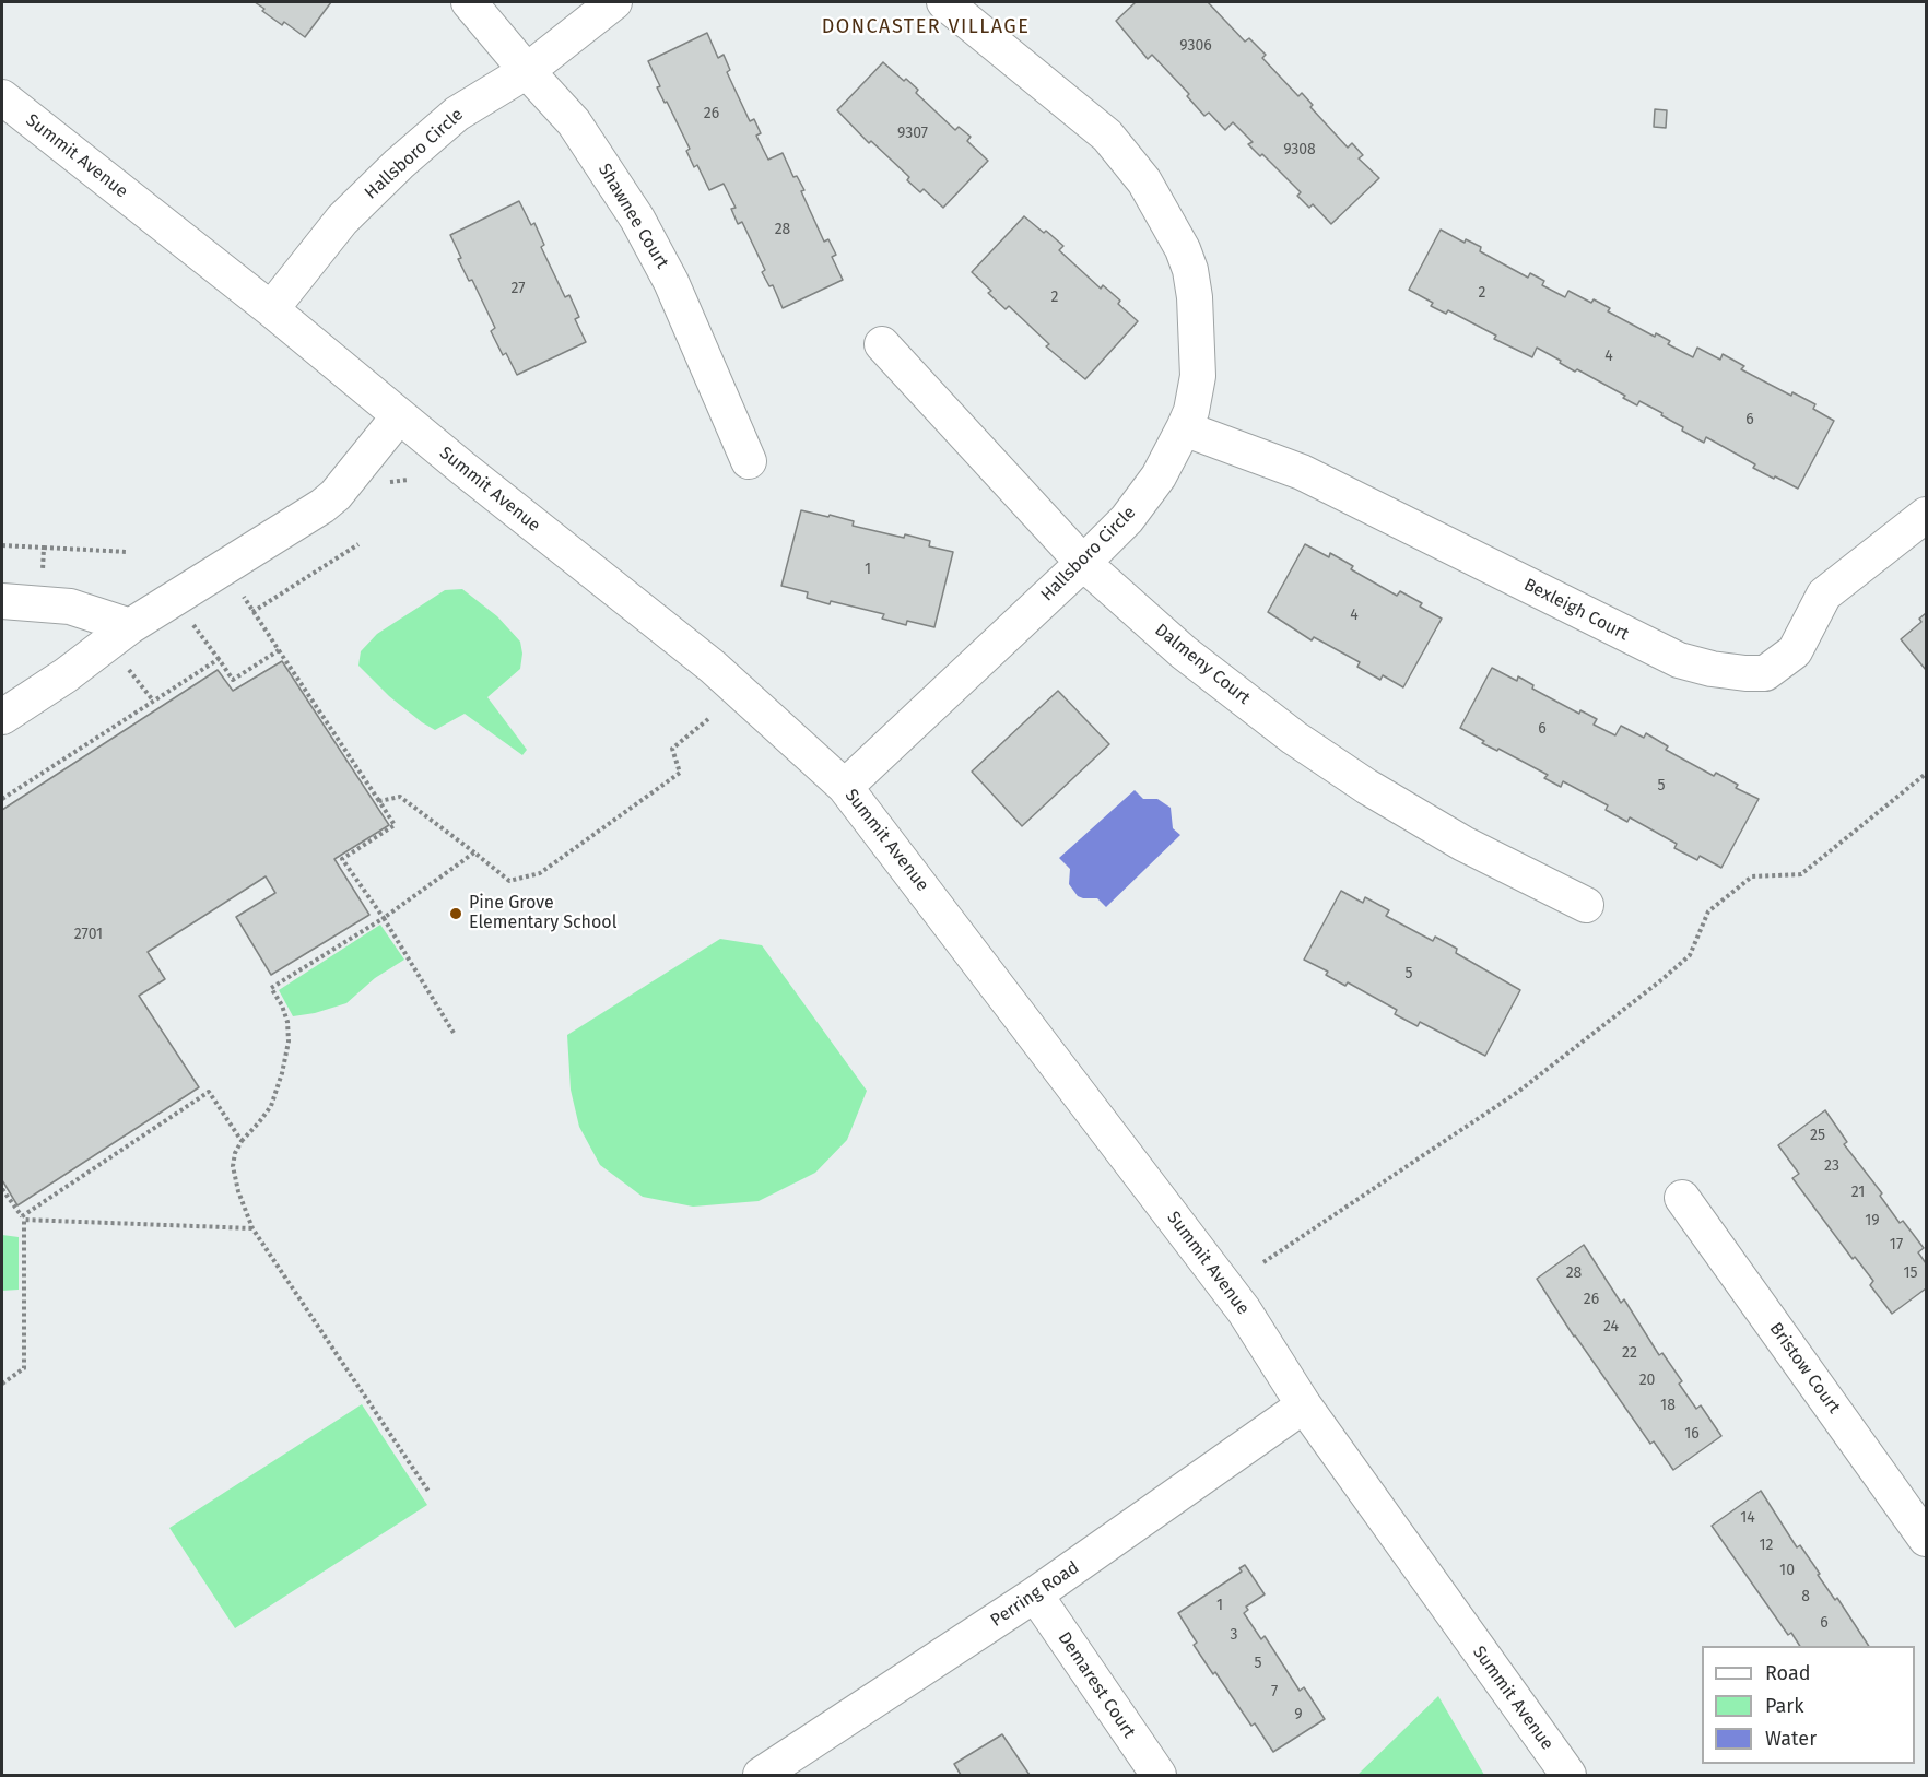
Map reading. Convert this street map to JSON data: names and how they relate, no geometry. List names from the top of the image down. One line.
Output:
{"streets":{"street":["Hallsboro Circle","Summit Avenue","Shawnee Court","Bexleigh Court","Dalmeny Court","Bristow Court","Perring Road","Demarest Court"]},"crossings":[["Hallsboro Circle","Summit Avenue"],["Hallsboro Circle","Shawnee Court"],["Hallsboro Circle","Bexleigh Court"],["Hallsboro Circle","Dalmeny Court"],["Summit Avenue","Perring Road"],["Perring Road","Demarest Court"]],"districts":["DONCASTER VILLAGE"],"places":["Pine Grove Elementary School"],"house_numbers":["9306","26","9307","9308","28","27","2","2","4","6","1","4","6","5","2701","5","25","23","21","19","17","28","15","26","24","22","20","18","16","14","12","10","8","1","6","3","5","7","9"],"legend":["Road","Park","Water"]}
